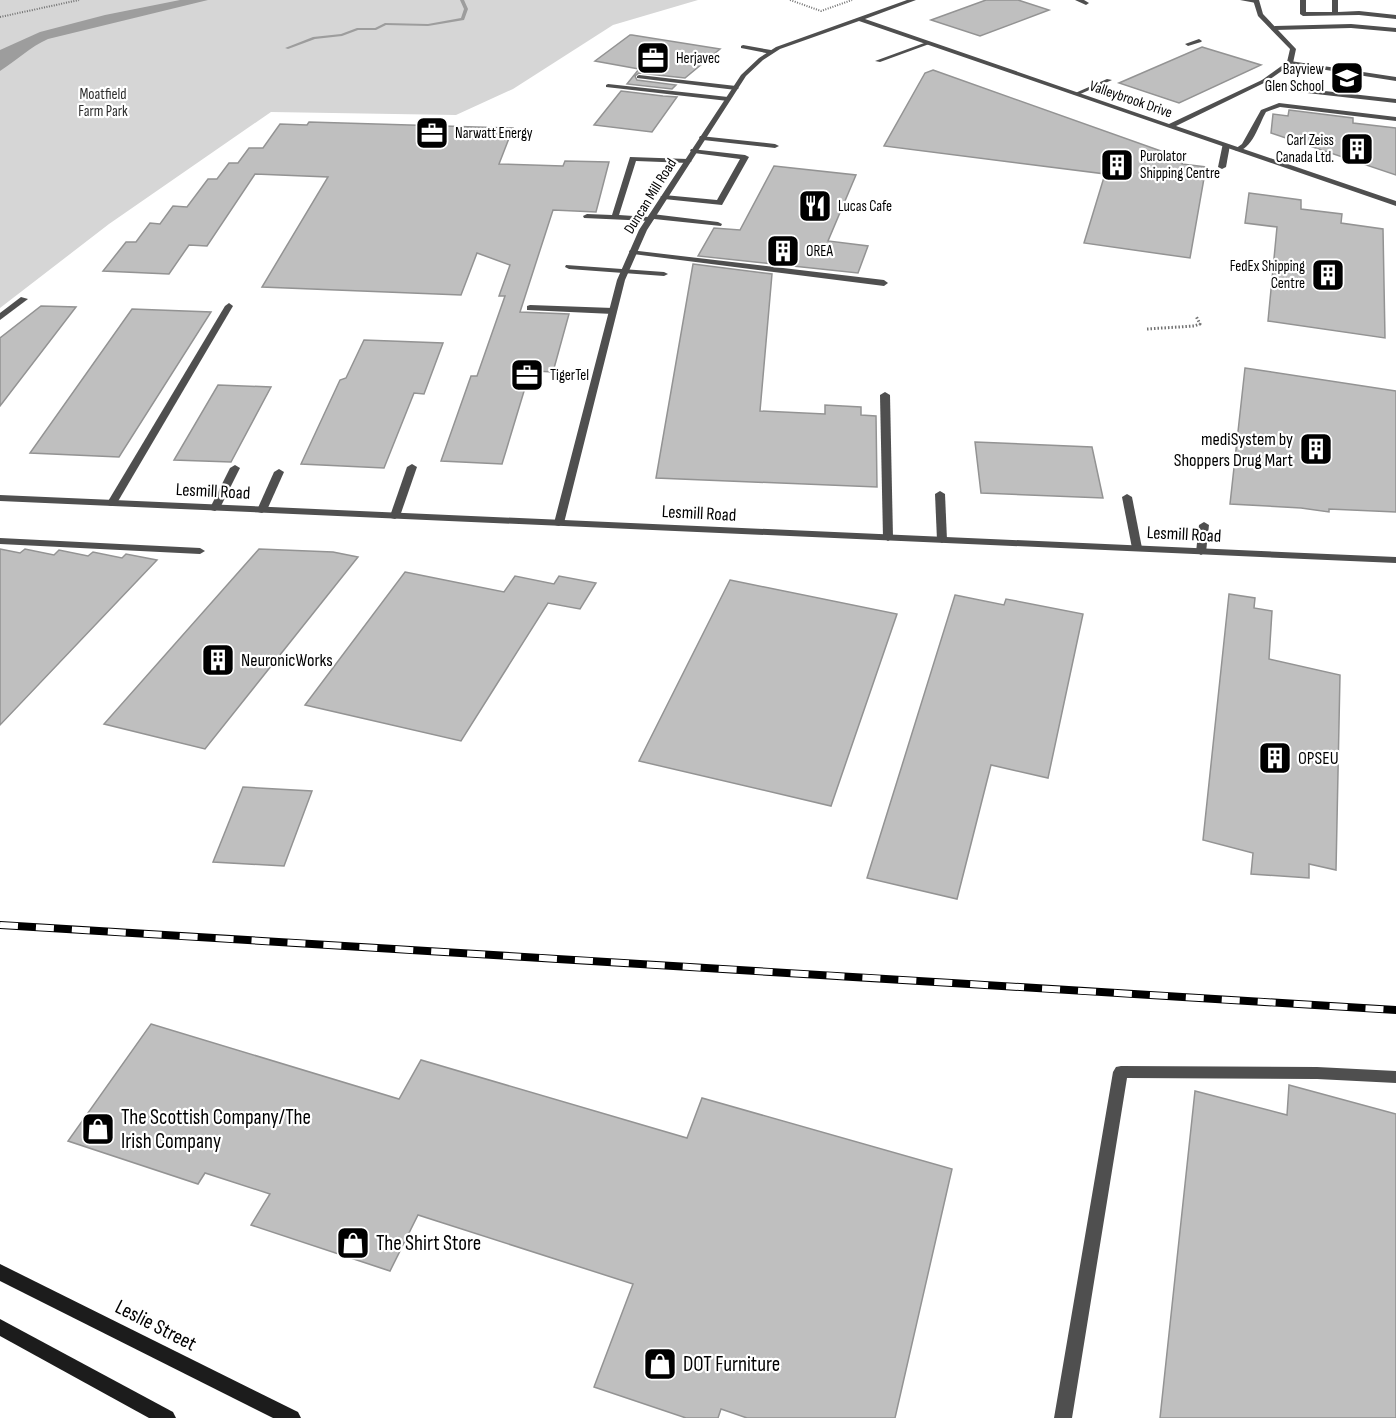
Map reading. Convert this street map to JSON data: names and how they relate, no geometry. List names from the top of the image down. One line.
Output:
{"streets":{"main road":["Leslie Street"],"street":["Valleybrook Drive","Duncan Mill Road","Lesmill Road"]},"crossings":[["Valleybrook Drive","Duncan Mill Road"],["Duncan Mill Road","Lesmill Road"]],"parks":["Moatfield Farm Park"],"places":{"office":["Herjavec","Narwatt Energy","TigerTel"],"school or university":["Bayview Glen School"],"building":["Carl Zeiss Canada Ltd.","Purolator Shipping Centre","OREA","FedEx Shipping Centre","mediSystem by Shoppers Drug Mart","NeuronicWorks","OPSEU"],"restaurant":["Lucas Cafe"],"shop":["The Scottish Company/The Irish Company","The Shirt Store","DOT Furniture"]}}
